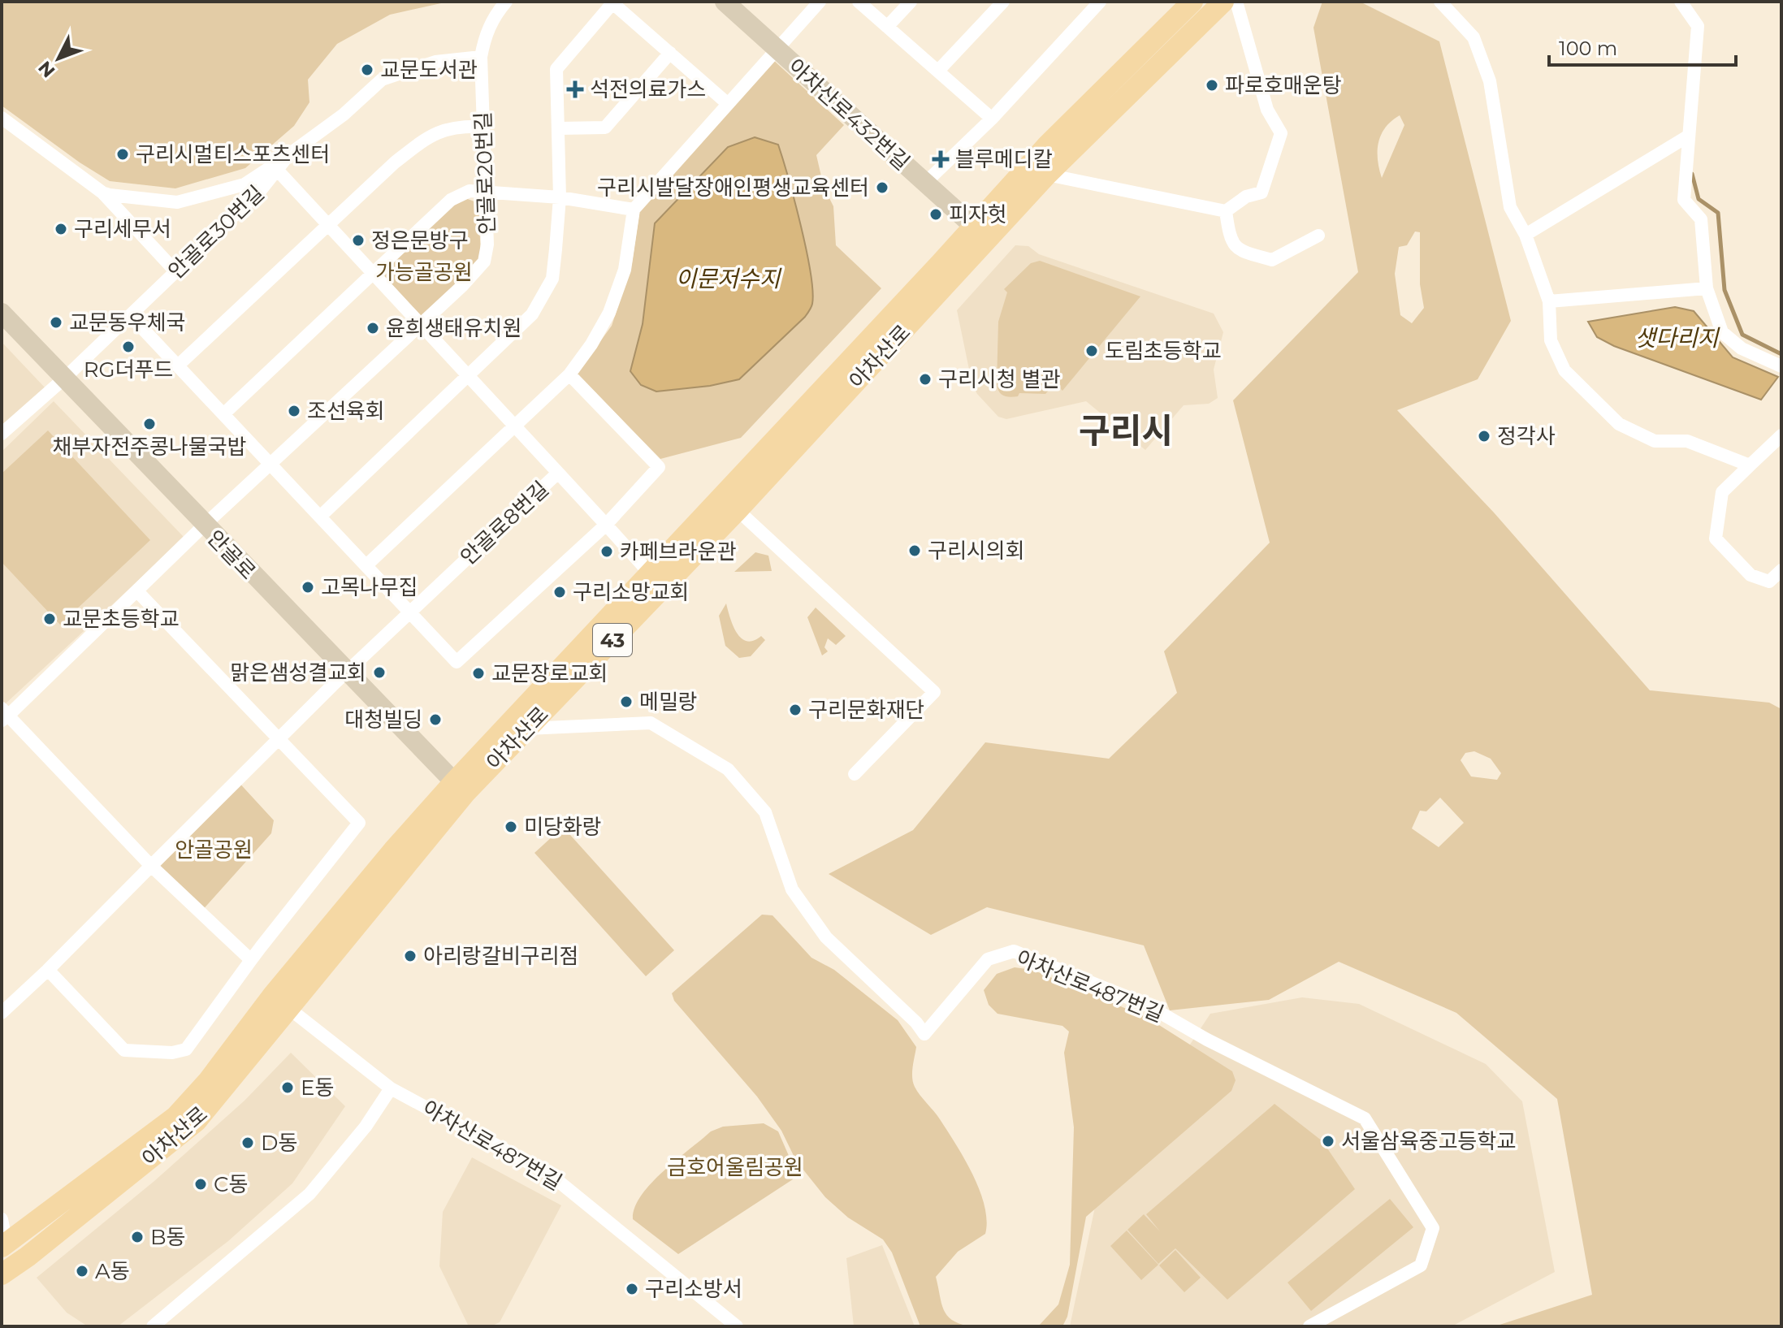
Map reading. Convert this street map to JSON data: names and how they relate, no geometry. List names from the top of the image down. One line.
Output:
{"streets":{"main road":["아차산로","43"],"street":["아차산로432번길","안골로20번길","안골로30번길","안골로8번길","안골로","아차산로487번길"]},"crossings":[["아차산로432번길","아차산로"],["안골로20번길","안골로30번길"],["안골로20번길","안골로"],["안골로30번길","안골로"],["아차산로","안골로8번길"],["아차산로","안골로"],["아차산로","아차산로487번길"],["안골로8번길","안골로"]],"districts":["구리시"],"water":["이문저수지","샛다리지"],"parks":["가능골공원","안골공원","금호어울림공원"],"places":{"other":["교문도서관","파로호매운탕","구리시멀티스포츠센터","구리시발달장애인평생교육센터","피자헛","구리세무서","정은문방구","교문동우체국","윤희생태유치원","RG더푸드","도림초등학교","구리시청 별관","조선육회","채부자전주콩나물국밥","정각사","구리시의회","카페브라운관","고목나무집","구리소망교회","교문초등학교","맑은샘성결교회","교문장로교회","메밀랑","구리문화재단","대청빌딩","미당화랑","아리랑갈비구리점","E동","서울삼육중고등학교","D동","C동","B동","A동","구리소방서"],"health":["석전의료가스","블루메디칼"]},"scale_bar":"100 m","north":"bottom left"}
